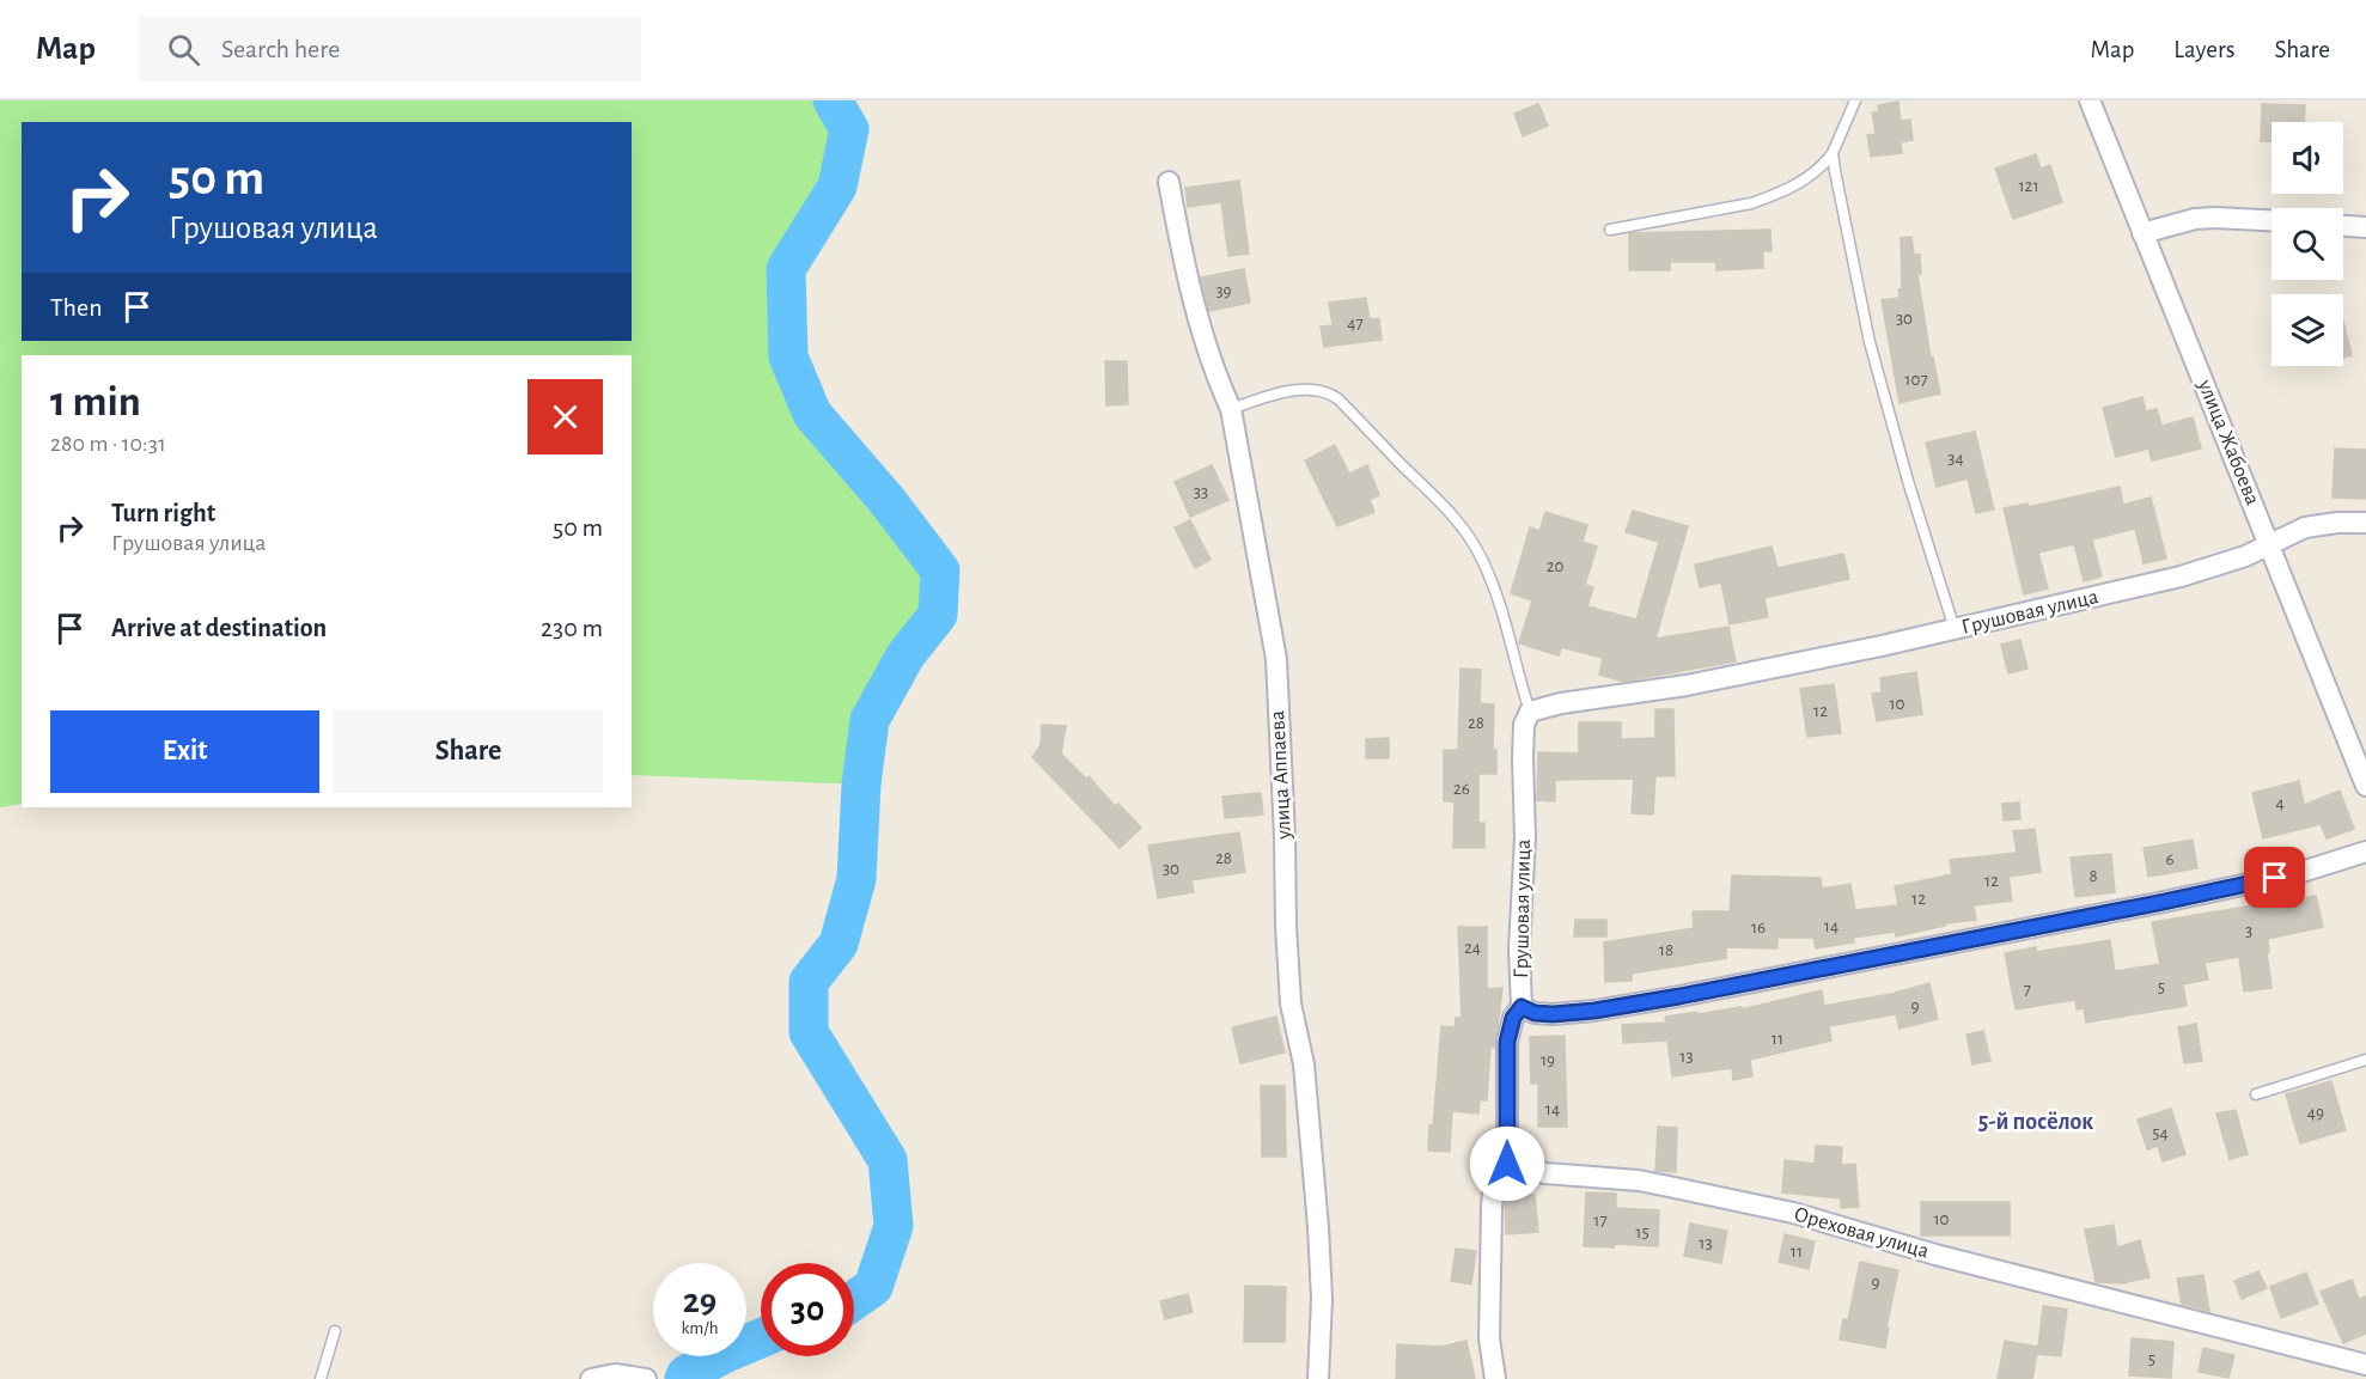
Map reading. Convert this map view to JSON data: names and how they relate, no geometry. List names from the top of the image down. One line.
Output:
{"streets":{"street":["улица Жабоева","Грушовая улица","улица Аппаева","Ореховая улица"]},"crossings":[["улица Жабоева","Грушовая улица"]],"districts":["5-й посёлок"],"house_numbers":["121","39","30","47","107","34","33","20","10","12","28","26","4","28","6","30","8","12","12","14","16","3","24","18","5","7","9","11","13","19","14","49","54","10","17","15","13","11","9","5"],"page":{"header":"Map","search":"Search here","nav":["Map","Layers","Share"],"turn":["50 m","Грушовая улица"],"then":"Then","heading":["1 min","280 m · 10:31"],"list":[{"name":"Turn right","note":"Грушовая улица","value":"50 m"},{"name":"Arrive at destination","value":"230 m"}],"buttons":["Exit","Share"],"speed":"29 km/h","limit":"30"}}
